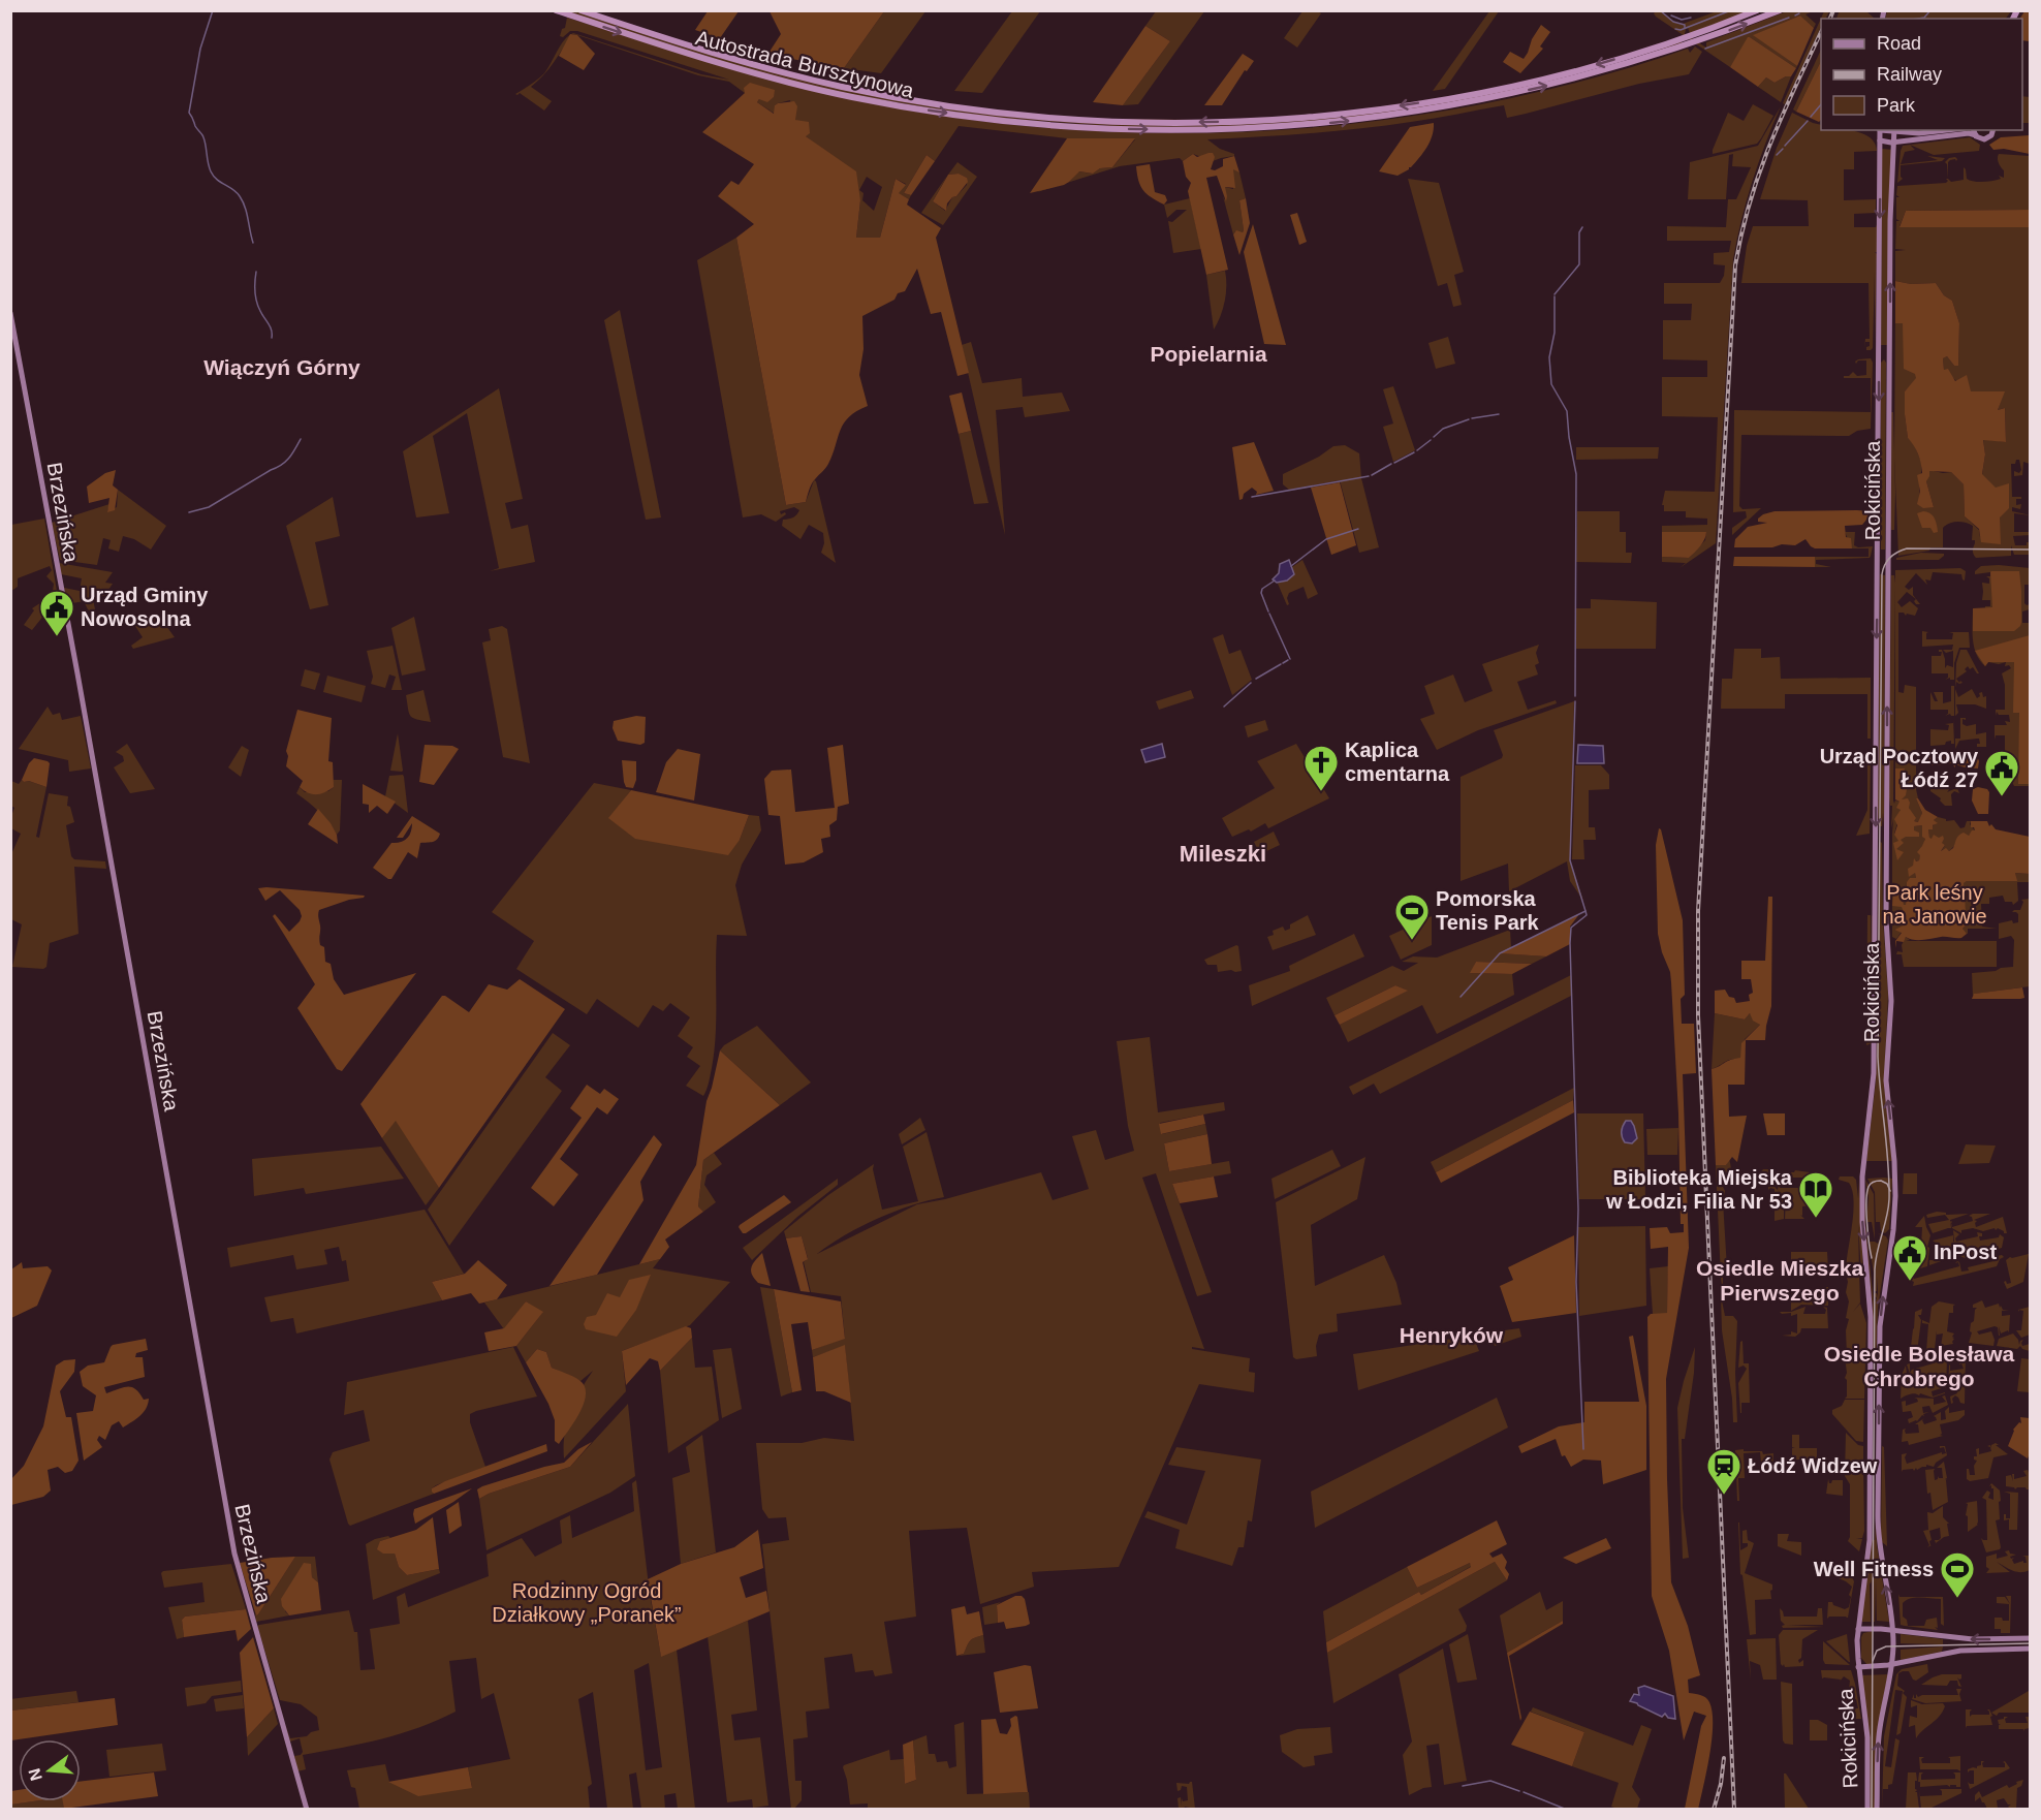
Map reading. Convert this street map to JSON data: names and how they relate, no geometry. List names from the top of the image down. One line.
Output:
{"streets":{"highway":["Autostrada Bursztynowa"],"main road":["Rokicińska","Brzezińska"]},"districts":["Popielarnia","Wiączyń Górny","Mileszki","Osiedle Mieszka Pierwszego","Henryków","Osiedle Bolesława Chrobrego"],"parks":["Park leśny na Janowie","Rodzinny Ogród Działkowy „Poranek”"],"places":{"public building":["Urząd Gminy Nowosolna","Urząd Pocztowy Łódź 27","InPost"],"church":["Kaplica cmentarna"],"sports":["Pomorska Tenis Park","Well Fitness"],"library":["Biblioteka Miejska w Łodzi, Filia Nr 53"],"station":["Łódź Widzew"]},"legend":["Road","Railway","Park"],"north":"left"}
